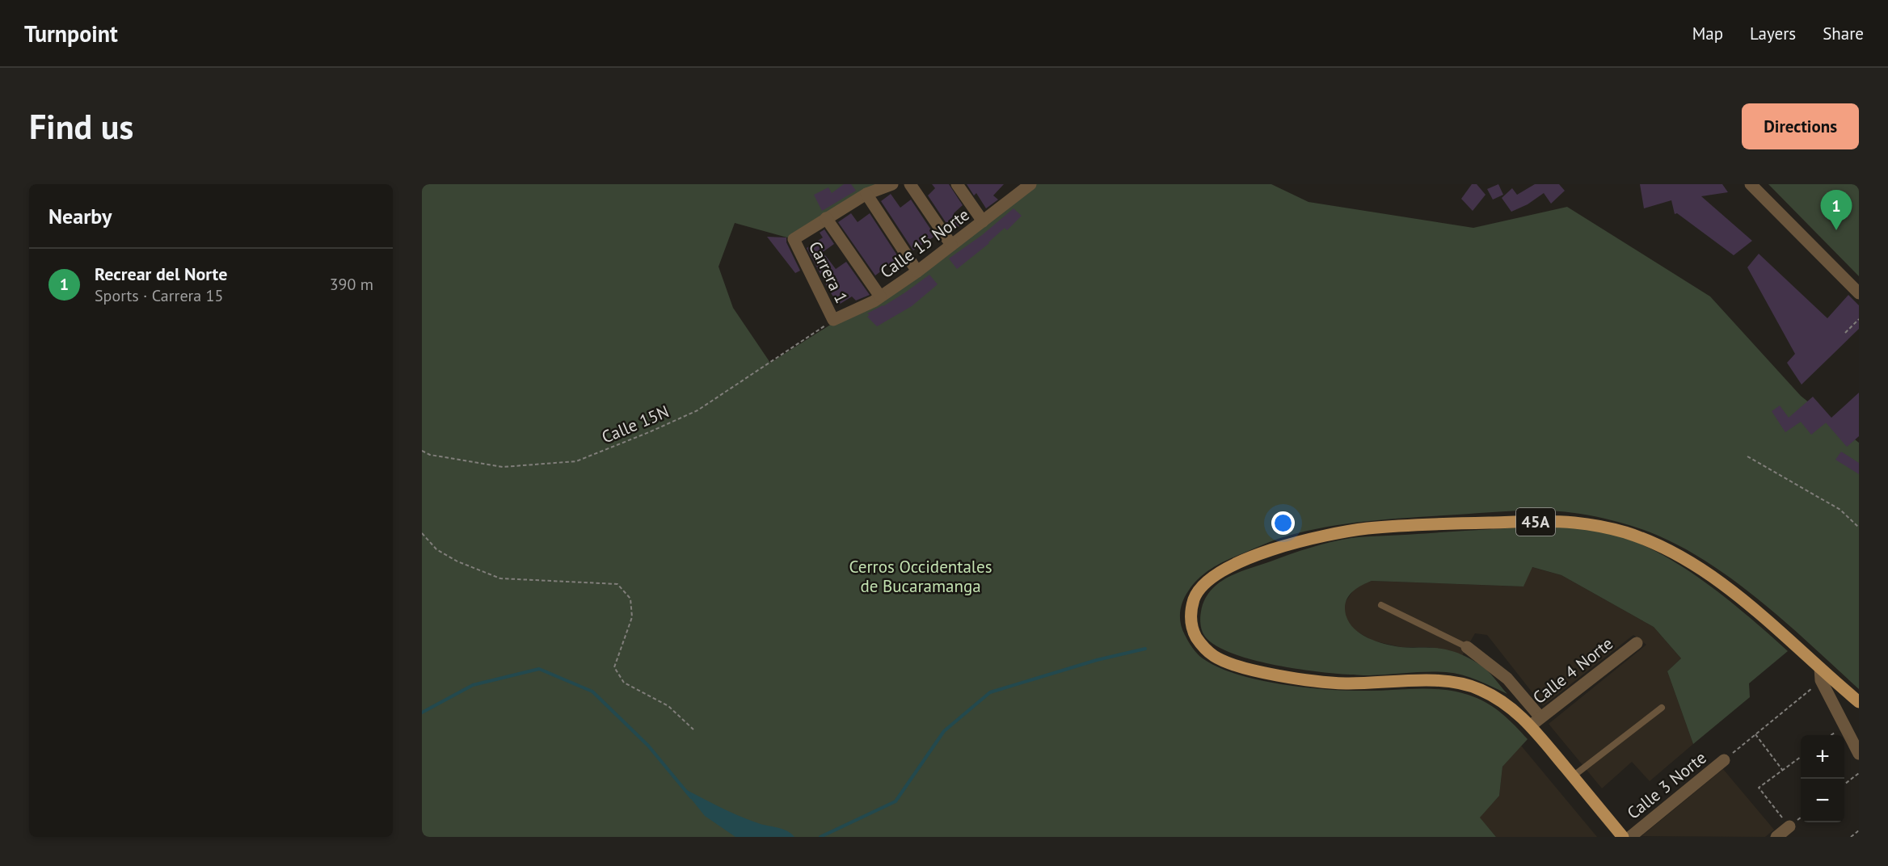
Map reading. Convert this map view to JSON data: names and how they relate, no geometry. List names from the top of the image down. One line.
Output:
{"streets":{"main road":["45A"],"street":["Calle 15 Norte","Carrera 1","Calle 4 Norte","Calle 3 Norte"],"path":["Calle 15N"]},"crossings":[["Calle 15 Norte","Carrera 1"],["Calle 15 Norte","Calle 15N"],["Carrera 1","Calle 15N"],["45A","Calle 4 Norte"]],"parks":["Cerros Occidentales de Bucaramanga"],"page":{"header":"Turnpoint","nav":["Map","Layers","Share"],"buttons":"Directions","title":"Find us","heading":"Nearby","pins":"1","list":[{"mark":"1","name":"Recrear del Norte","note":"Sports · Carrera 15","value":"390 m"}],"map_buttons":["+","−"]}}
